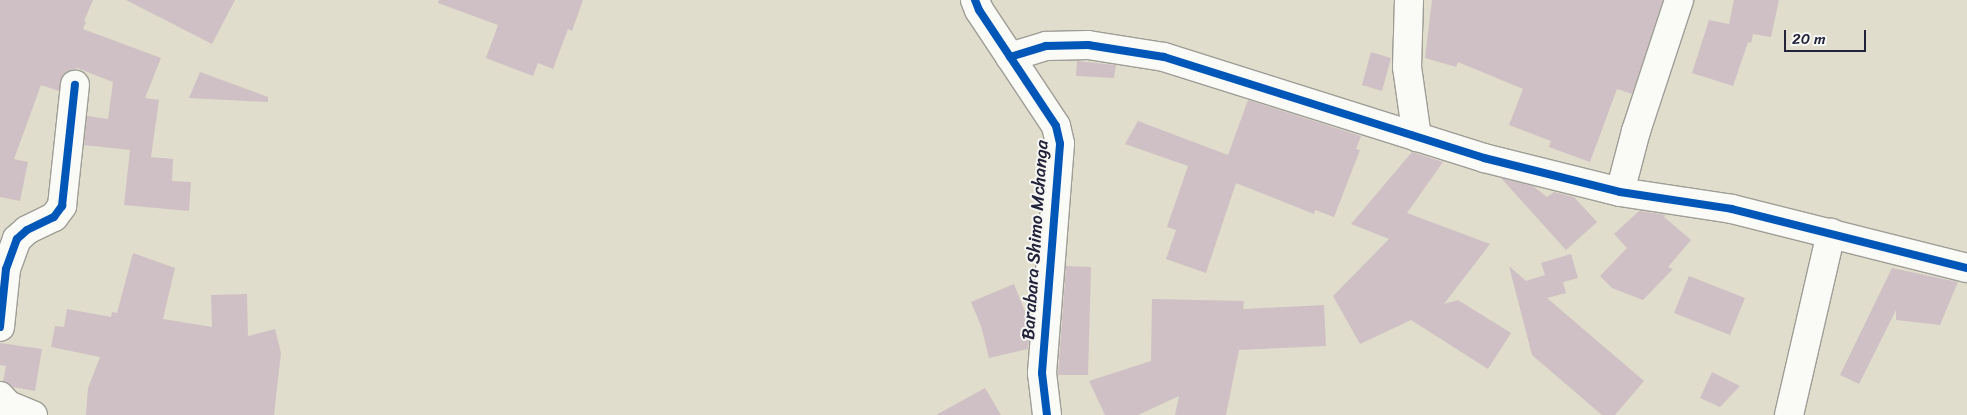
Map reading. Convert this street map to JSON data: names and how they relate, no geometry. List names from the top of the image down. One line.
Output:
{"streets":{"street":["Barabara Shimo Mchanga"]},"scale_bar":"20 m"}
